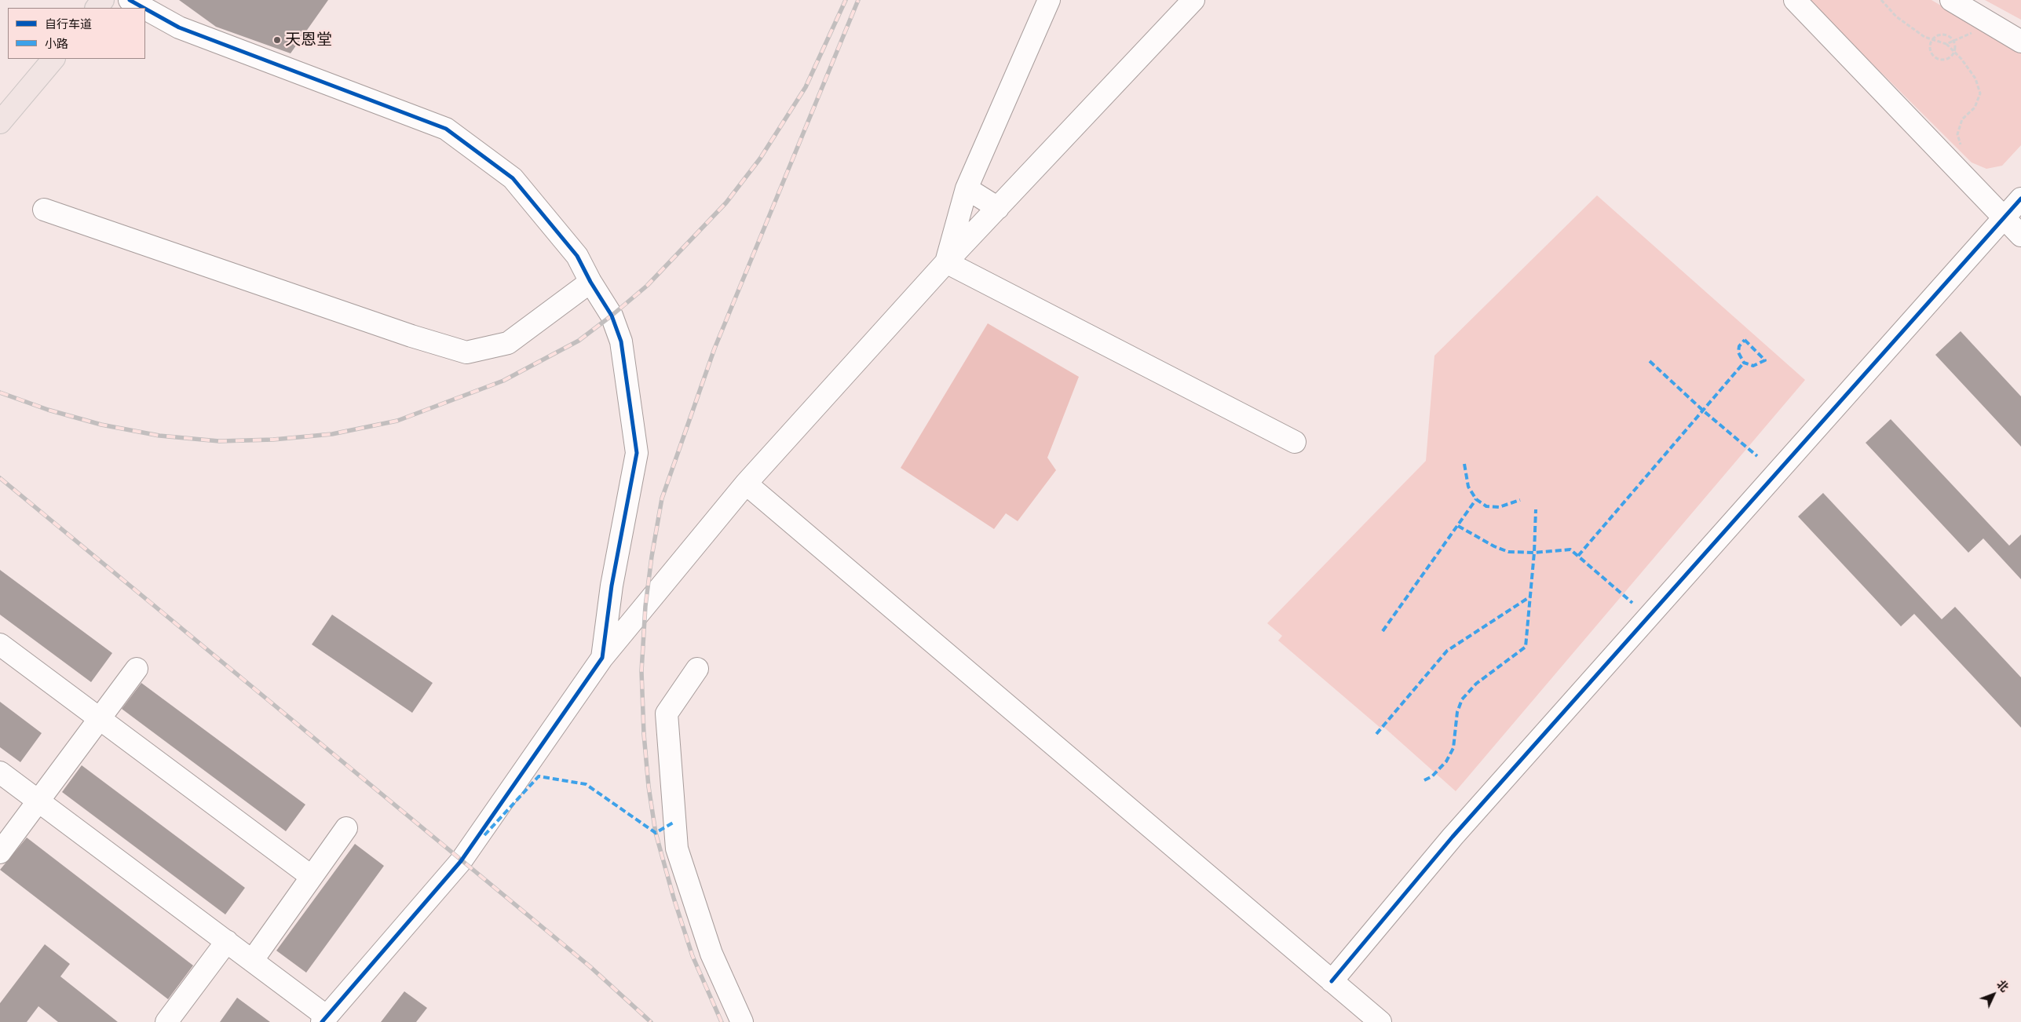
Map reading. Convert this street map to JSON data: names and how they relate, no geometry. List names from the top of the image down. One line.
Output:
{"places":["天恩堂"],"legend":["自行车道","小路"],"north":"top right"}
